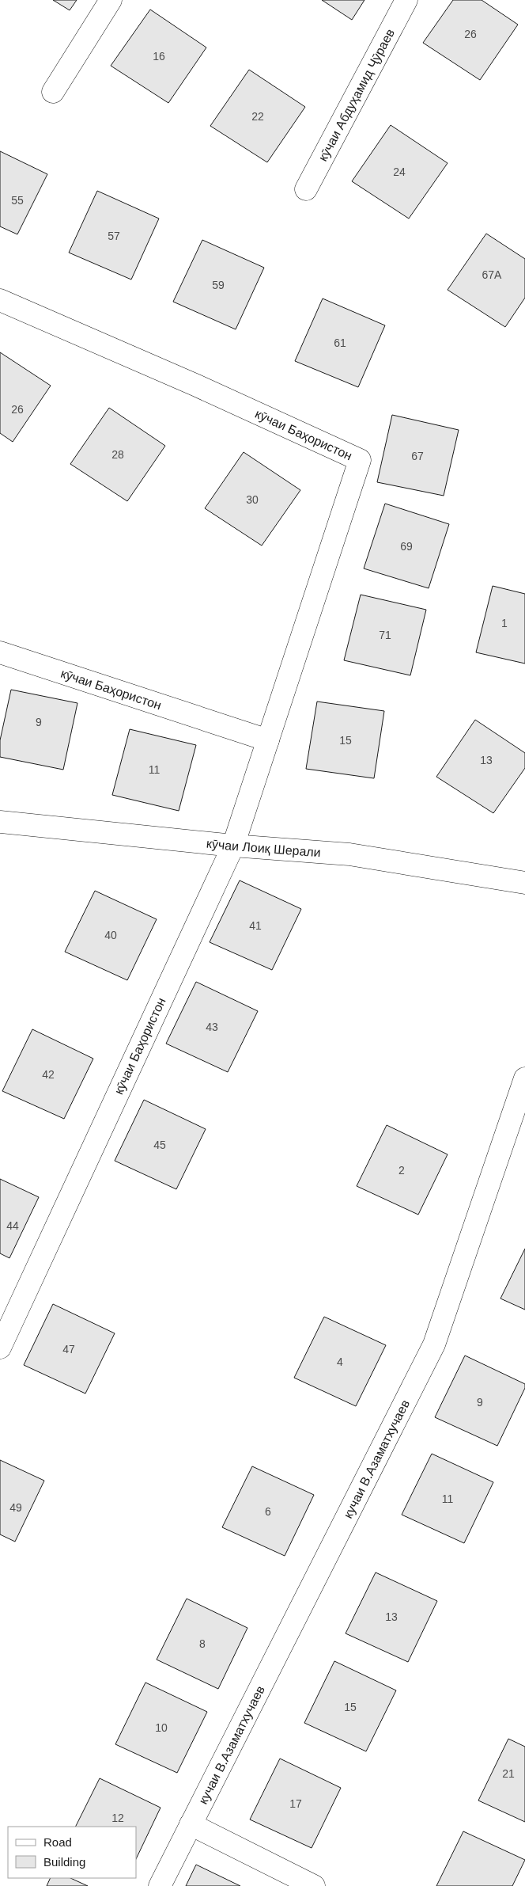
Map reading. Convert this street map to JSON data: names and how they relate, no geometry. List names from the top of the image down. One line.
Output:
{"streets":{"street":["кӯчаи Абдуҳамид Ҷӯраев","кӯчаи Баҳористон","кӯчаи Лоиқ Шерали","кучаи В.Азаматхучаев"]},"crossings":[["кӯчаи Баҳористон","кӯчаи Лоиқ Шерали"]],"house_numbers":["26","16","22","24","55","57","67А","59","61","26","28","67","30","69","1","71","9","15","13","11","41","40","43","42","45","2","44","47","4","9","11","49","6","13","8","15","10","21","17","12"],"legend":["Road","Building"]}
